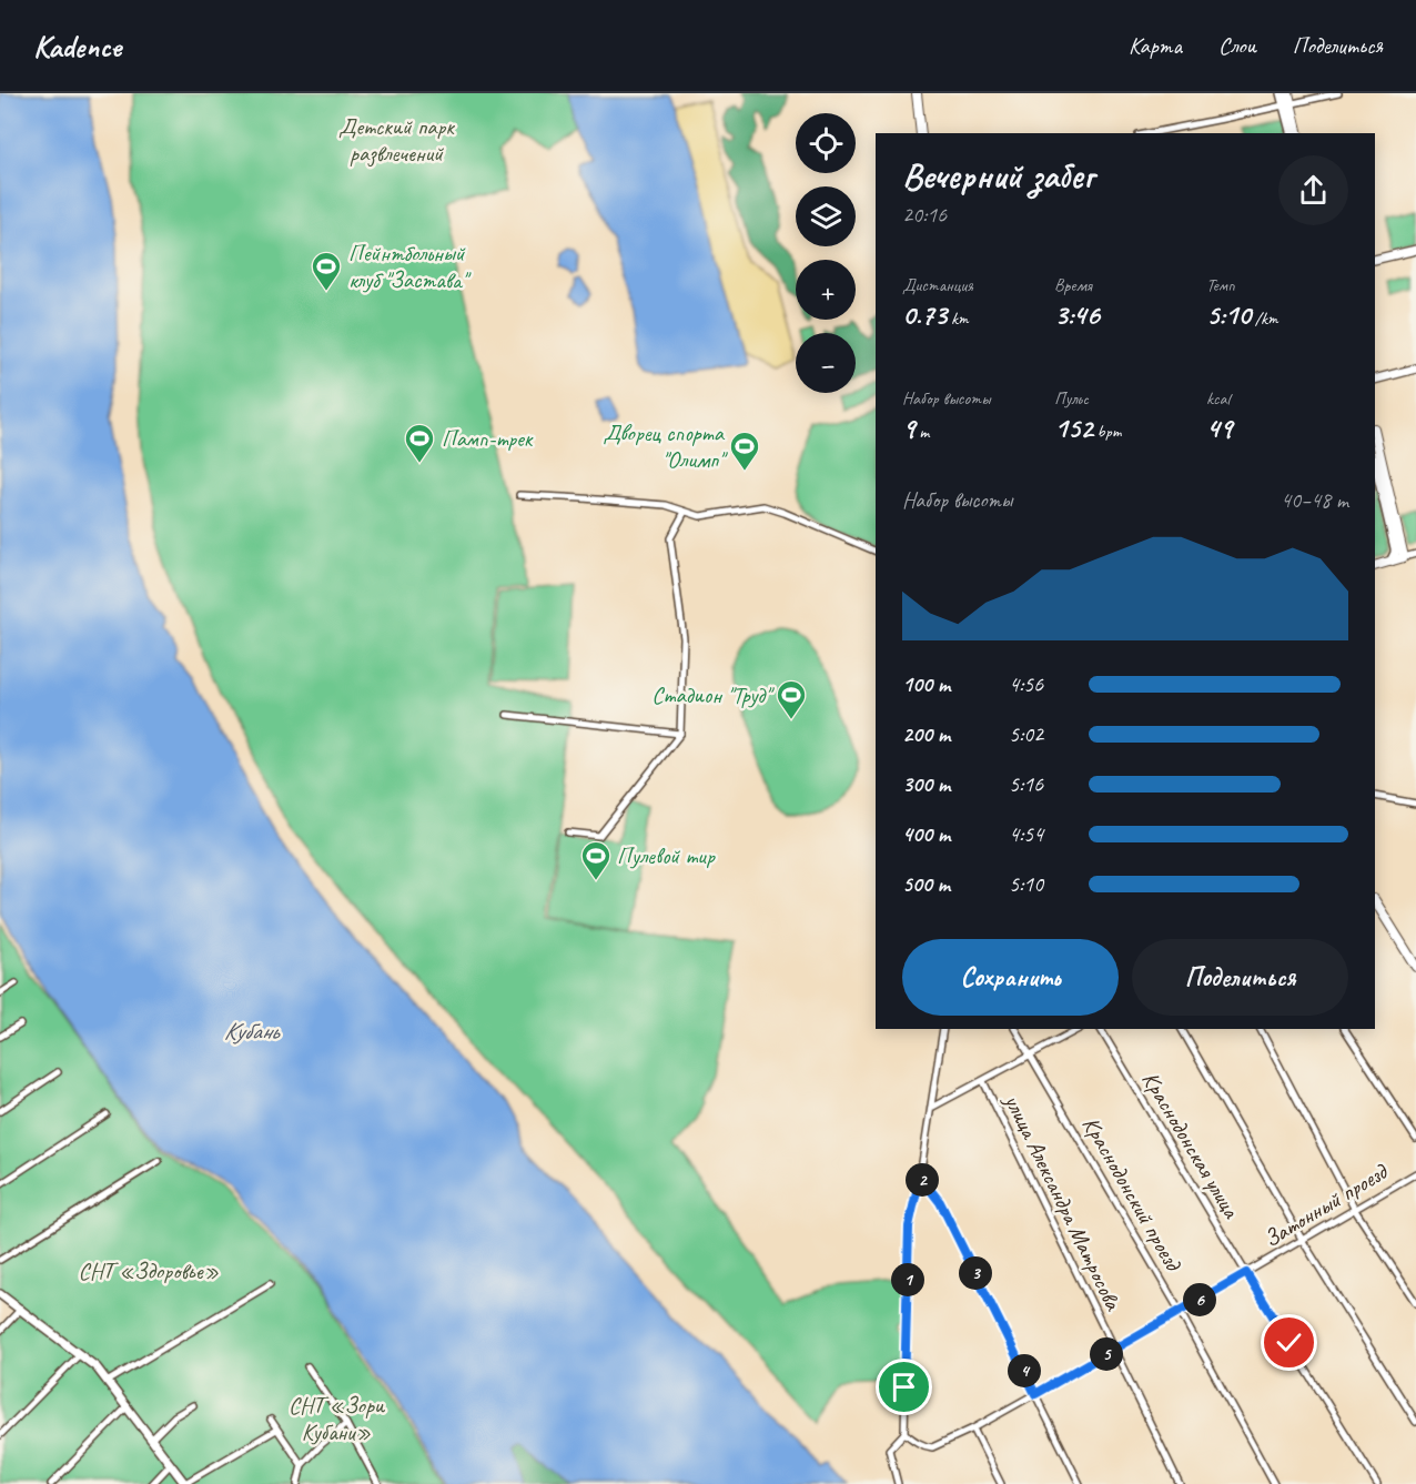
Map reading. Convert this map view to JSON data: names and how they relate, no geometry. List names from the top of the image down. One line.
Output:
{"streets":{"street":["Краснодонская улица","Краснодонский проезд","улица Александра Матросова","Затонный проезд"]},"crossings":[["Краснодонская улица","Затонный проезд"],["Краснодонский проезд","Затонный проезд"],["улица Александра Матросова","Затонный проезд"]],"water":["Кубань"],"parks":["Детский парк развлечений","СНТ «Здоровье»","СНТ «Зори Кубани»"],"places":{"sports":["Пейнтбольный клуб \"Застава\"","Памп-трек","Дворец спорта \"Олимп\"","Стадион \"Труд\"","Пулевой тир"]},"page":{"header":"Kadence","nav":["Карта","Слои","Поделиться"],"map_buttons":["+","−"],"heading":["Вечерний забег","20:16"],"stats":[["Дистанция","0.73 km"],["Время","3:46"],["Темп","5:10 /km"],["Набор высоты","9 m"],["Пульс","152 bpm"],["kcal","49"]],"chart":["Набор высоты","40–48 m"],"list":[{"name":"100 m","note":"4:56"},{"name":"200 m","note":"5:02"},{"name":"300 m","note":"5:16"},{"name":"400 m","note":"4:54"},{"name":"500 m","note":"5:10"}],"buttons":["Сохранить","Поделиться"],"pins":["2","3","1","6","5","4"]}}
